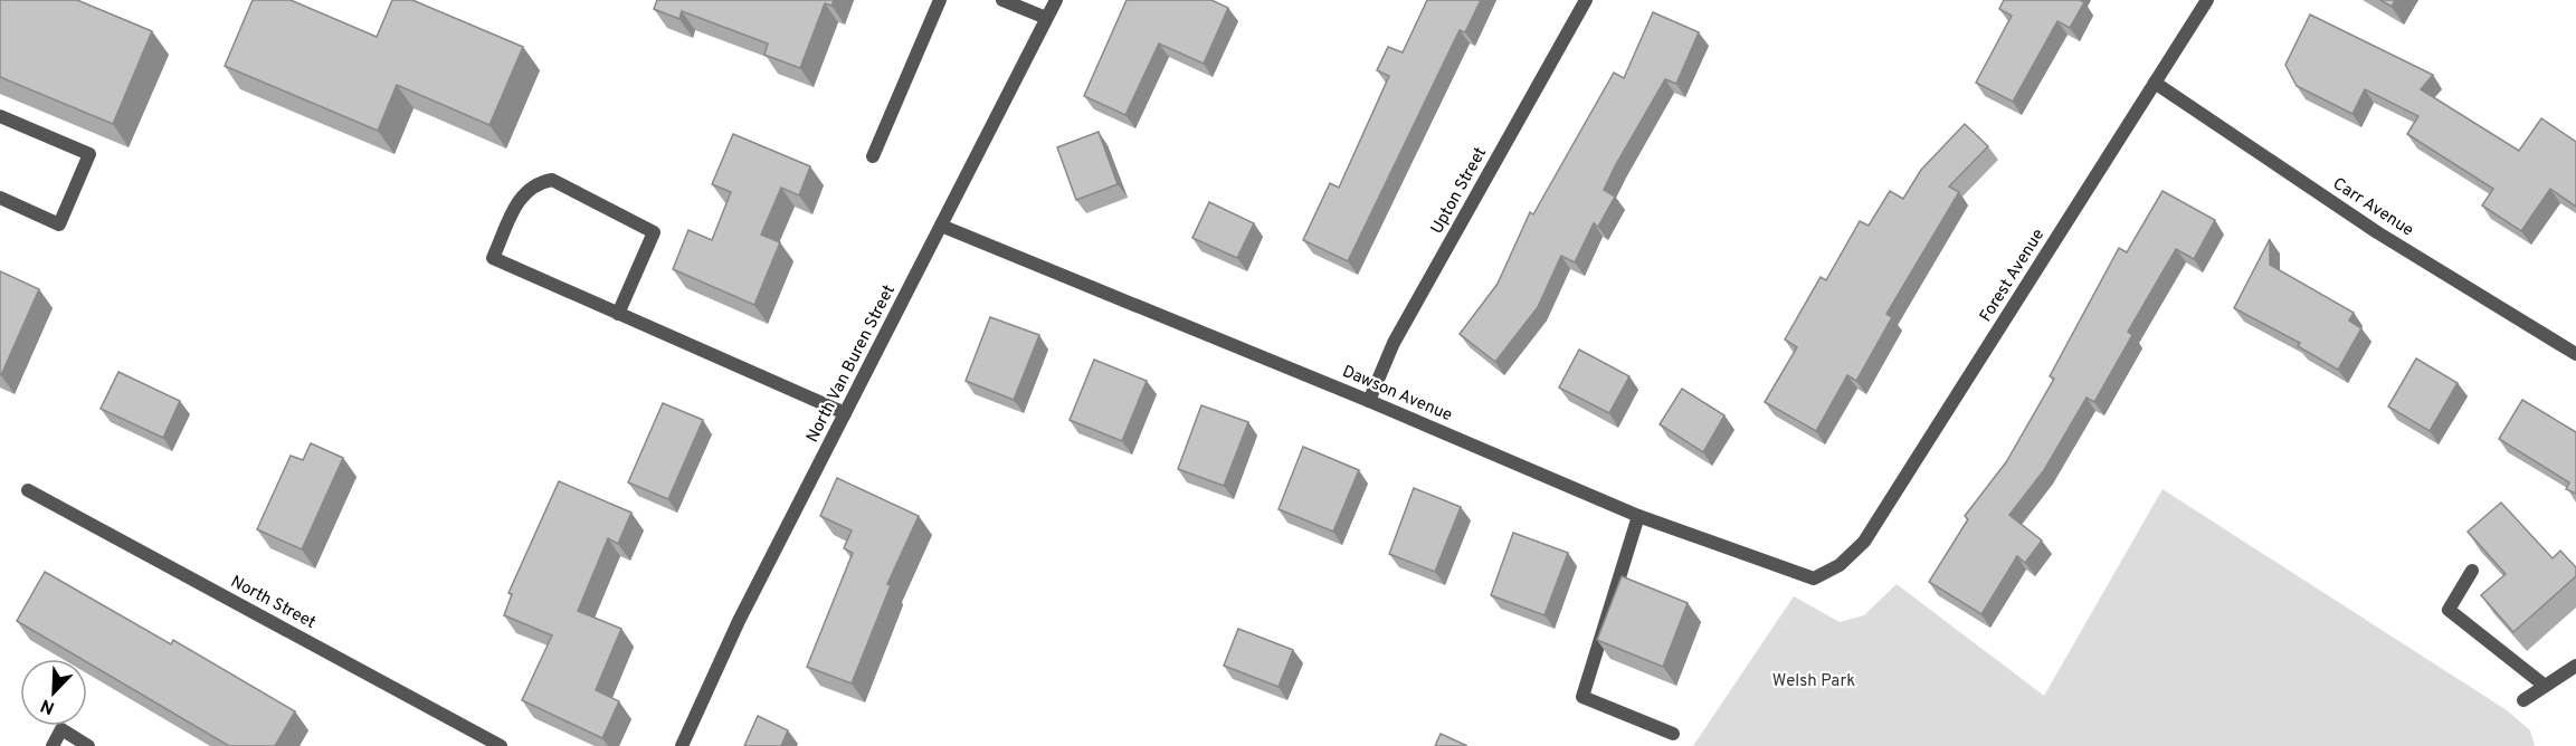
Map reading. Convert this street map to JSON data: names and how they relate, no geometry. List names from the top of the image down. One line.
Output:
{"streets":{"street":["Upton Street","Carr Avenue","Forest Avenue","North Van Buren Street","Dawson Avenue","North Street"]},"crossings":[["Upton Street","Dawson Avenue"],["Carr Avenue","Forest Avenue"],["Forest Avenue","Dawson Avenue"],["North Van Buren Street","Dawson Avenue"]],"parks":["Welsh Park"],"north":"bottom left"}
